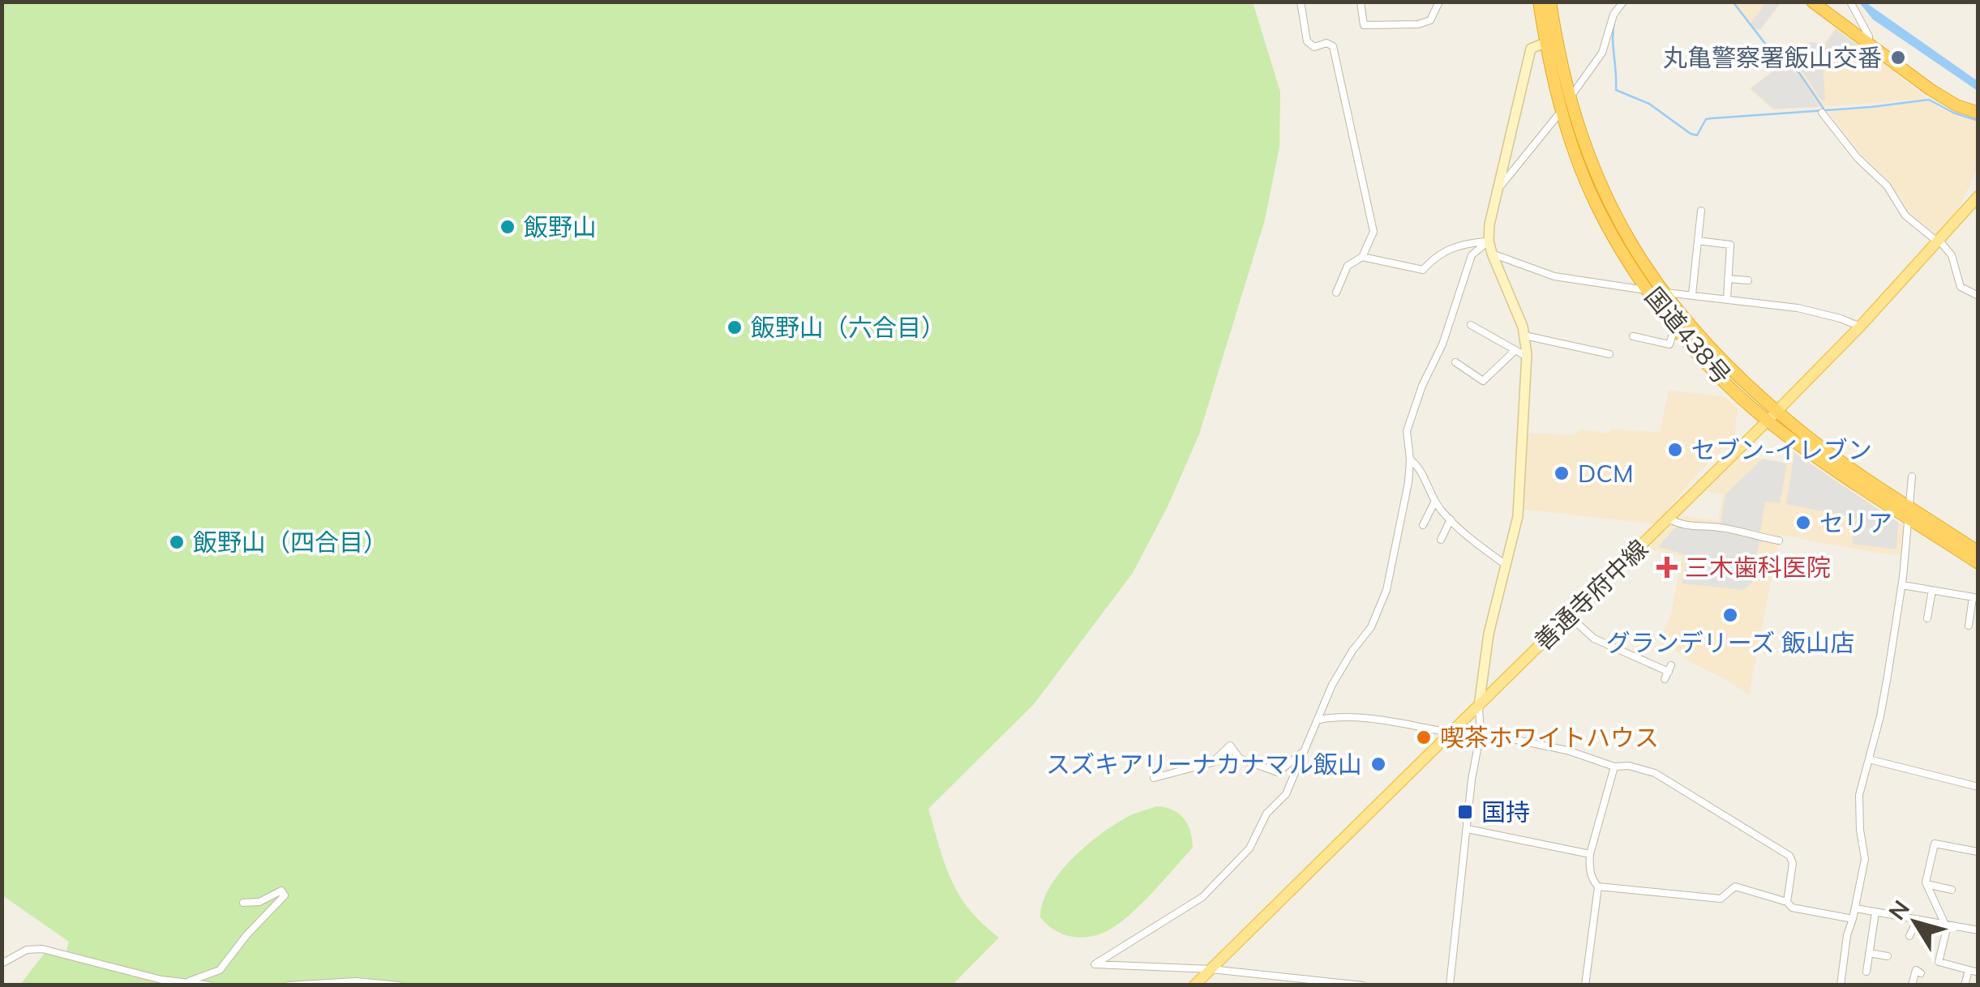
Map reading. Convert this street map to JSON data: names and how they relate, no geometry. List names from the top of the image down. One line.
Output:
{"streets":{"highway":["国道438号"],"main road":["善通寺府中線"]},"crossings":[["国道438号","善通寺府中線"]],"places":{"other":["丸亀警察署飯山交番","飯野山","飯野山（六合目）","セブン-イレブン","DCM","セリア","飯野山（四合目）","グランデリーズ 飯山店","喫茶ホワイトハウス","スズキアリーナカナマル飯山"],"health":["三木歯科医院"],"transit":["国持"]},"north":"top left"}
